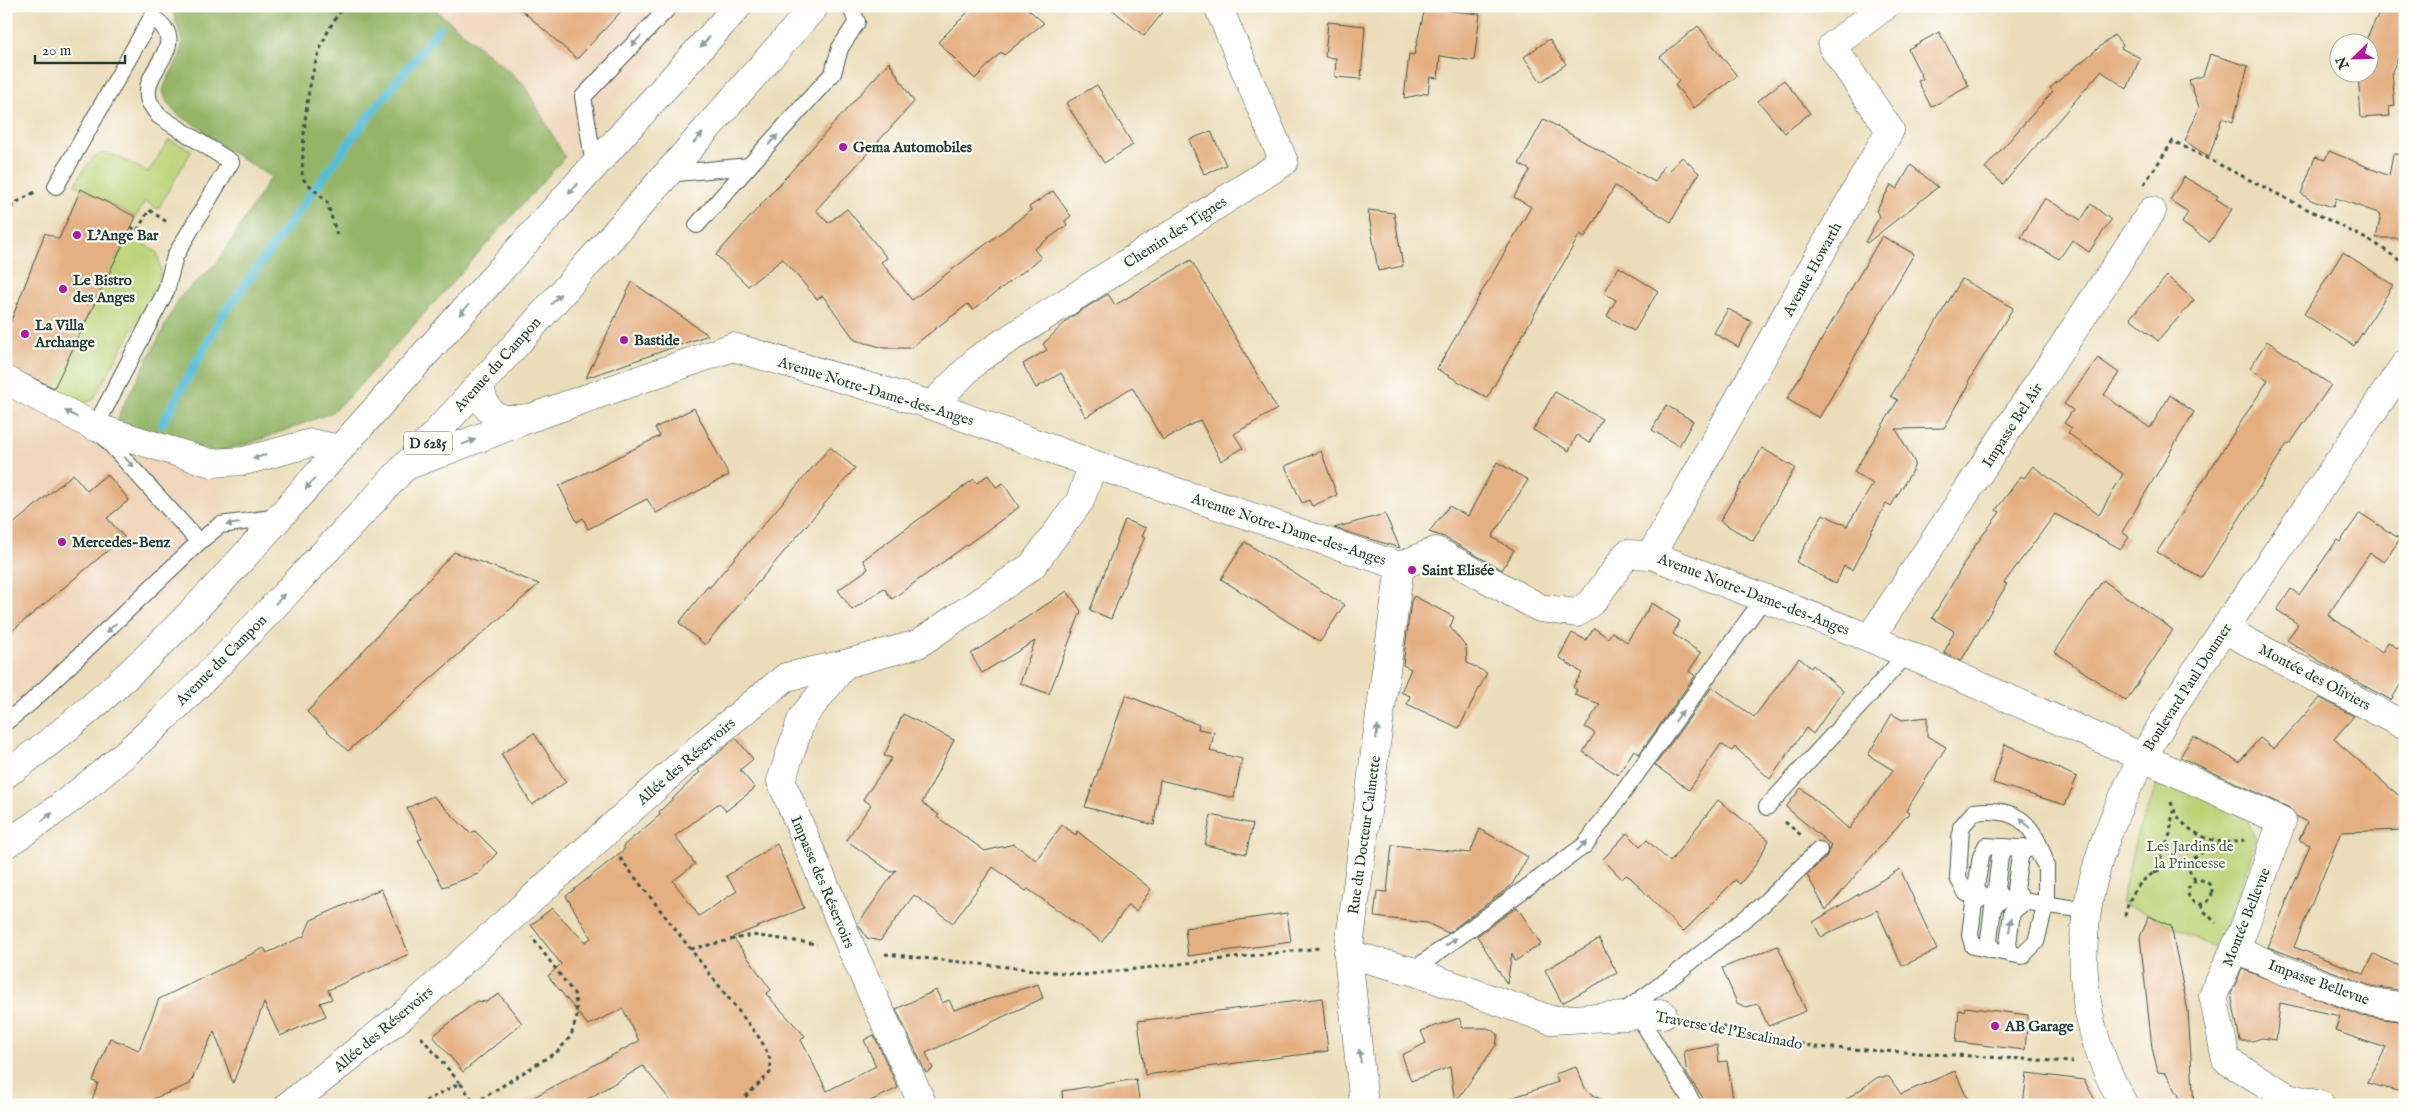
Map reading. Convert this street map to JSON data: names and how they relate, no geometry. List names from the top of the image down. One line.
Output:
{"streets":{"street":["Chemin des Tignes","Avenue Howarth","Avenue du Campon","Avenue Notre-Dame-des-Anges","Impasse Bel Air","D 6285","Montée des Oliviers","Boulevard Paul Doumer","Allée des Réservoirs","Rue du Docteur Calmette","Impasse des Réservoirs","Montée Bellevue","Impasse Bellevue"],"path":["Traverse de l'Escalinado"]},"crossings":[["Chemin des Tignes","Avenue Notre-Dame-des-Anges"],["Avenue Howarth","Avenue Notre-Dame-des-Anges"],["Avenue du Campon","Avenue Notre-Dame-des-Anges"],["Avenue Notre-Dame-des-Anges","Impasse Bel Air"],["Avenue Notre-Dame-des-Anges","Boulevard Paul Doumer"],["Avenue Notre-Dame-des-Anges","Allée des Réservoirs"],["Avenue Notre-Dame-des-Anges","Rue du Docteur Calmette"],["Montée des Oliviers","Boulevard Paul Doumer"],["Boulevard Paul Doumer","Traverse de l'Escalinado"],["Allée des Réservoirs","Impasse des Réservoirs"],["Montée Bellevue","Impasse Bellevue"]],"one_way":["Rue du Docteur Calmette"],"parks":["Les Jardins de la Princesse"],"places":["Gema Automobiles","L'Ange Bar","Le Bistro des Anges","La Villa Archange","Bastide","Mercedes-Benz","Saint Elisée","AB Garage"],"scale_bar":"20 m","north":"bottom left"}
